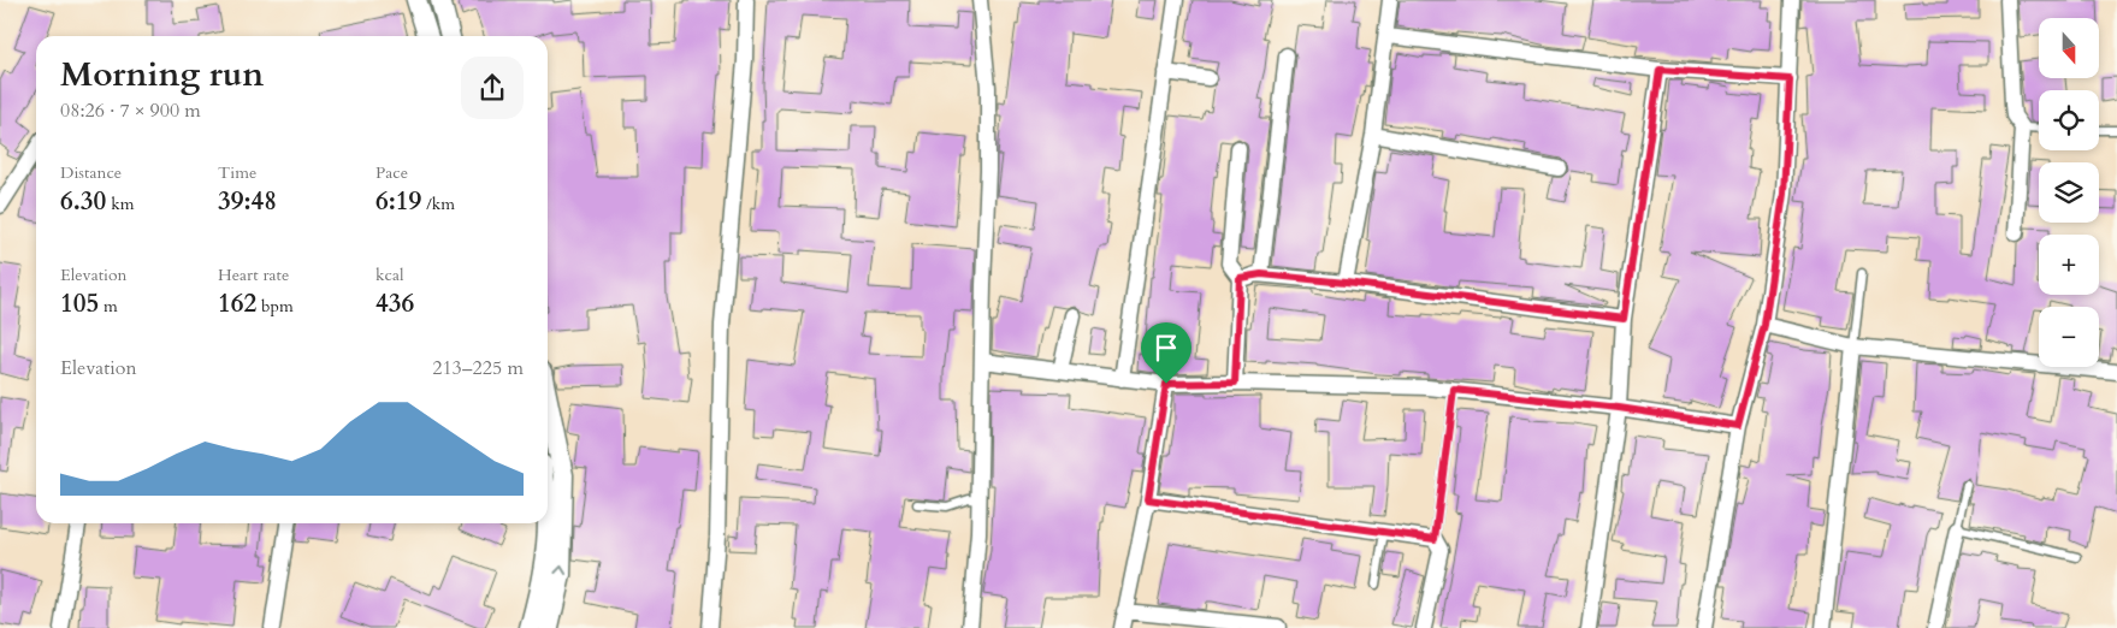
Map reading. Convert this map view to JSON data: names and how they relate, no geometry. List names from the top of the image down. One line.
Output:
{"north":"bottom","page":{"map_buttons":["+","−"],"heading":["Morning run","08:26 · 7 × 900 m"],"stats":[["Distance","6.30 km"],["Time","39:48"],["Pace","6:19 /km"],["Elevation","105 m"],["Heart rate","162 bpm"],["kcal","436"]],"chart":["Elevation","213–225 m"]}}
